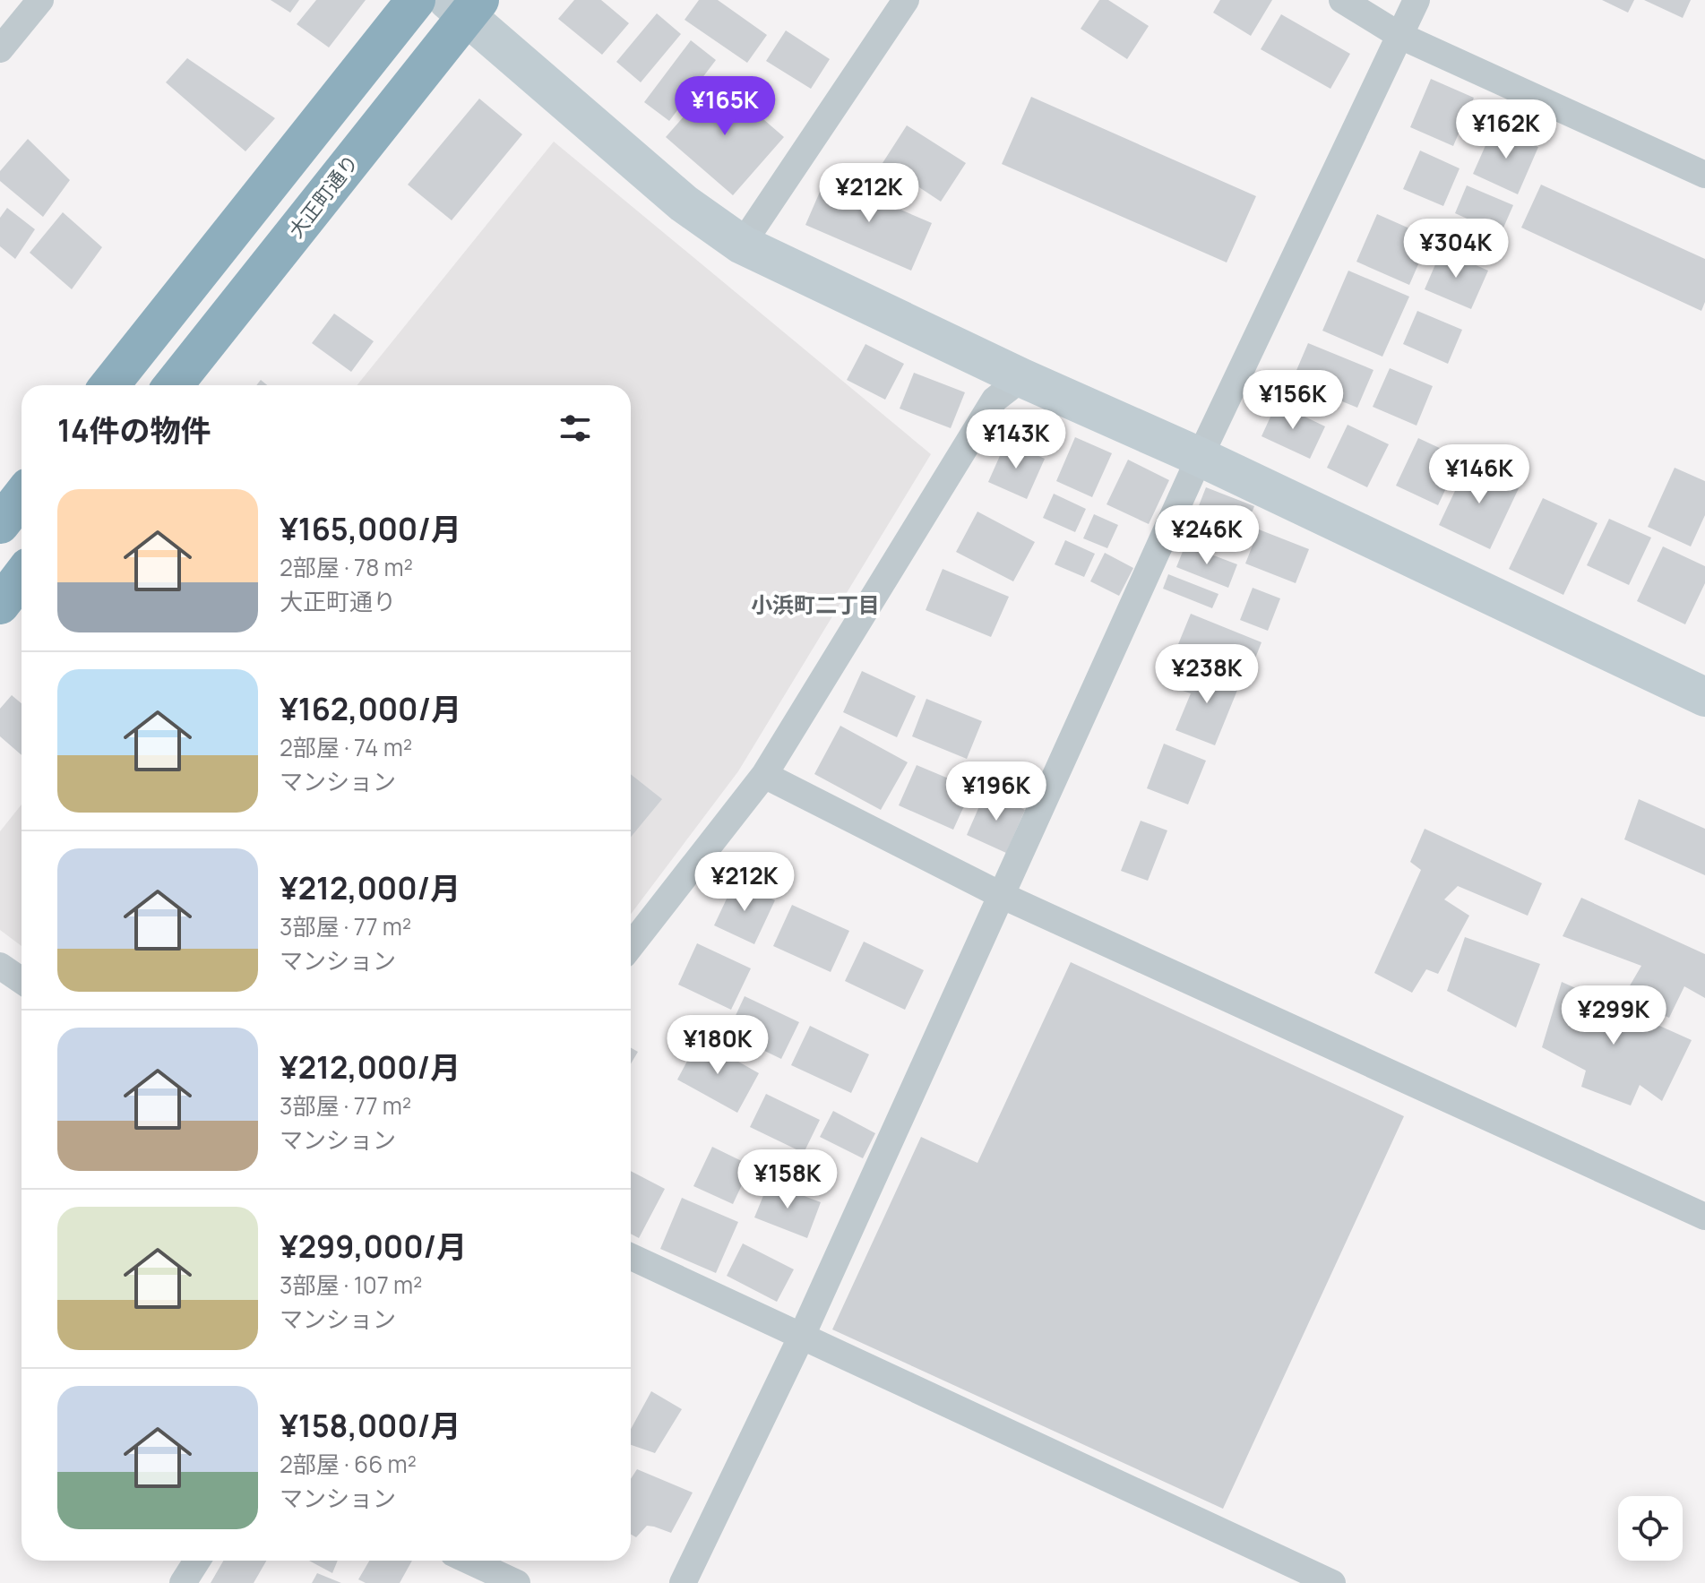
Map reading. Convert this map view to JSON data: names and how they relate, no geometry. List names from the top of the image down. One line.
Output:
{"streets":{"highway":["大正町通り"]},"districts":["小浜町二丁目"],"page":{"price":["¥165K","¥162K","¥212K","¥304K","¥156K","¥143K","¥146K","¥246K","¥238K","¥196K","¥212K","¥299K","¥180K","¥158K"],"heading":"14件の物件","list":[{"name":"¥165,000/月","note":"2部屋 · 78 m² · 大正町通り"},{"name":"¥162,000/月","note":"2部屋 · 74 m² · マンション"},{"name":"¥212,000/月","note":"3部屋 · 77 m² · マンション"},{"name":"¥212,000/月","note":"3部屋 · 77 m² · マンション"},{"name":"¥299,000/月","note":"3部屋 · 107 m² · マンション"},{"name":"¥158,000/月","note":"2部屋 · 66 m² · マンション"}]}}
